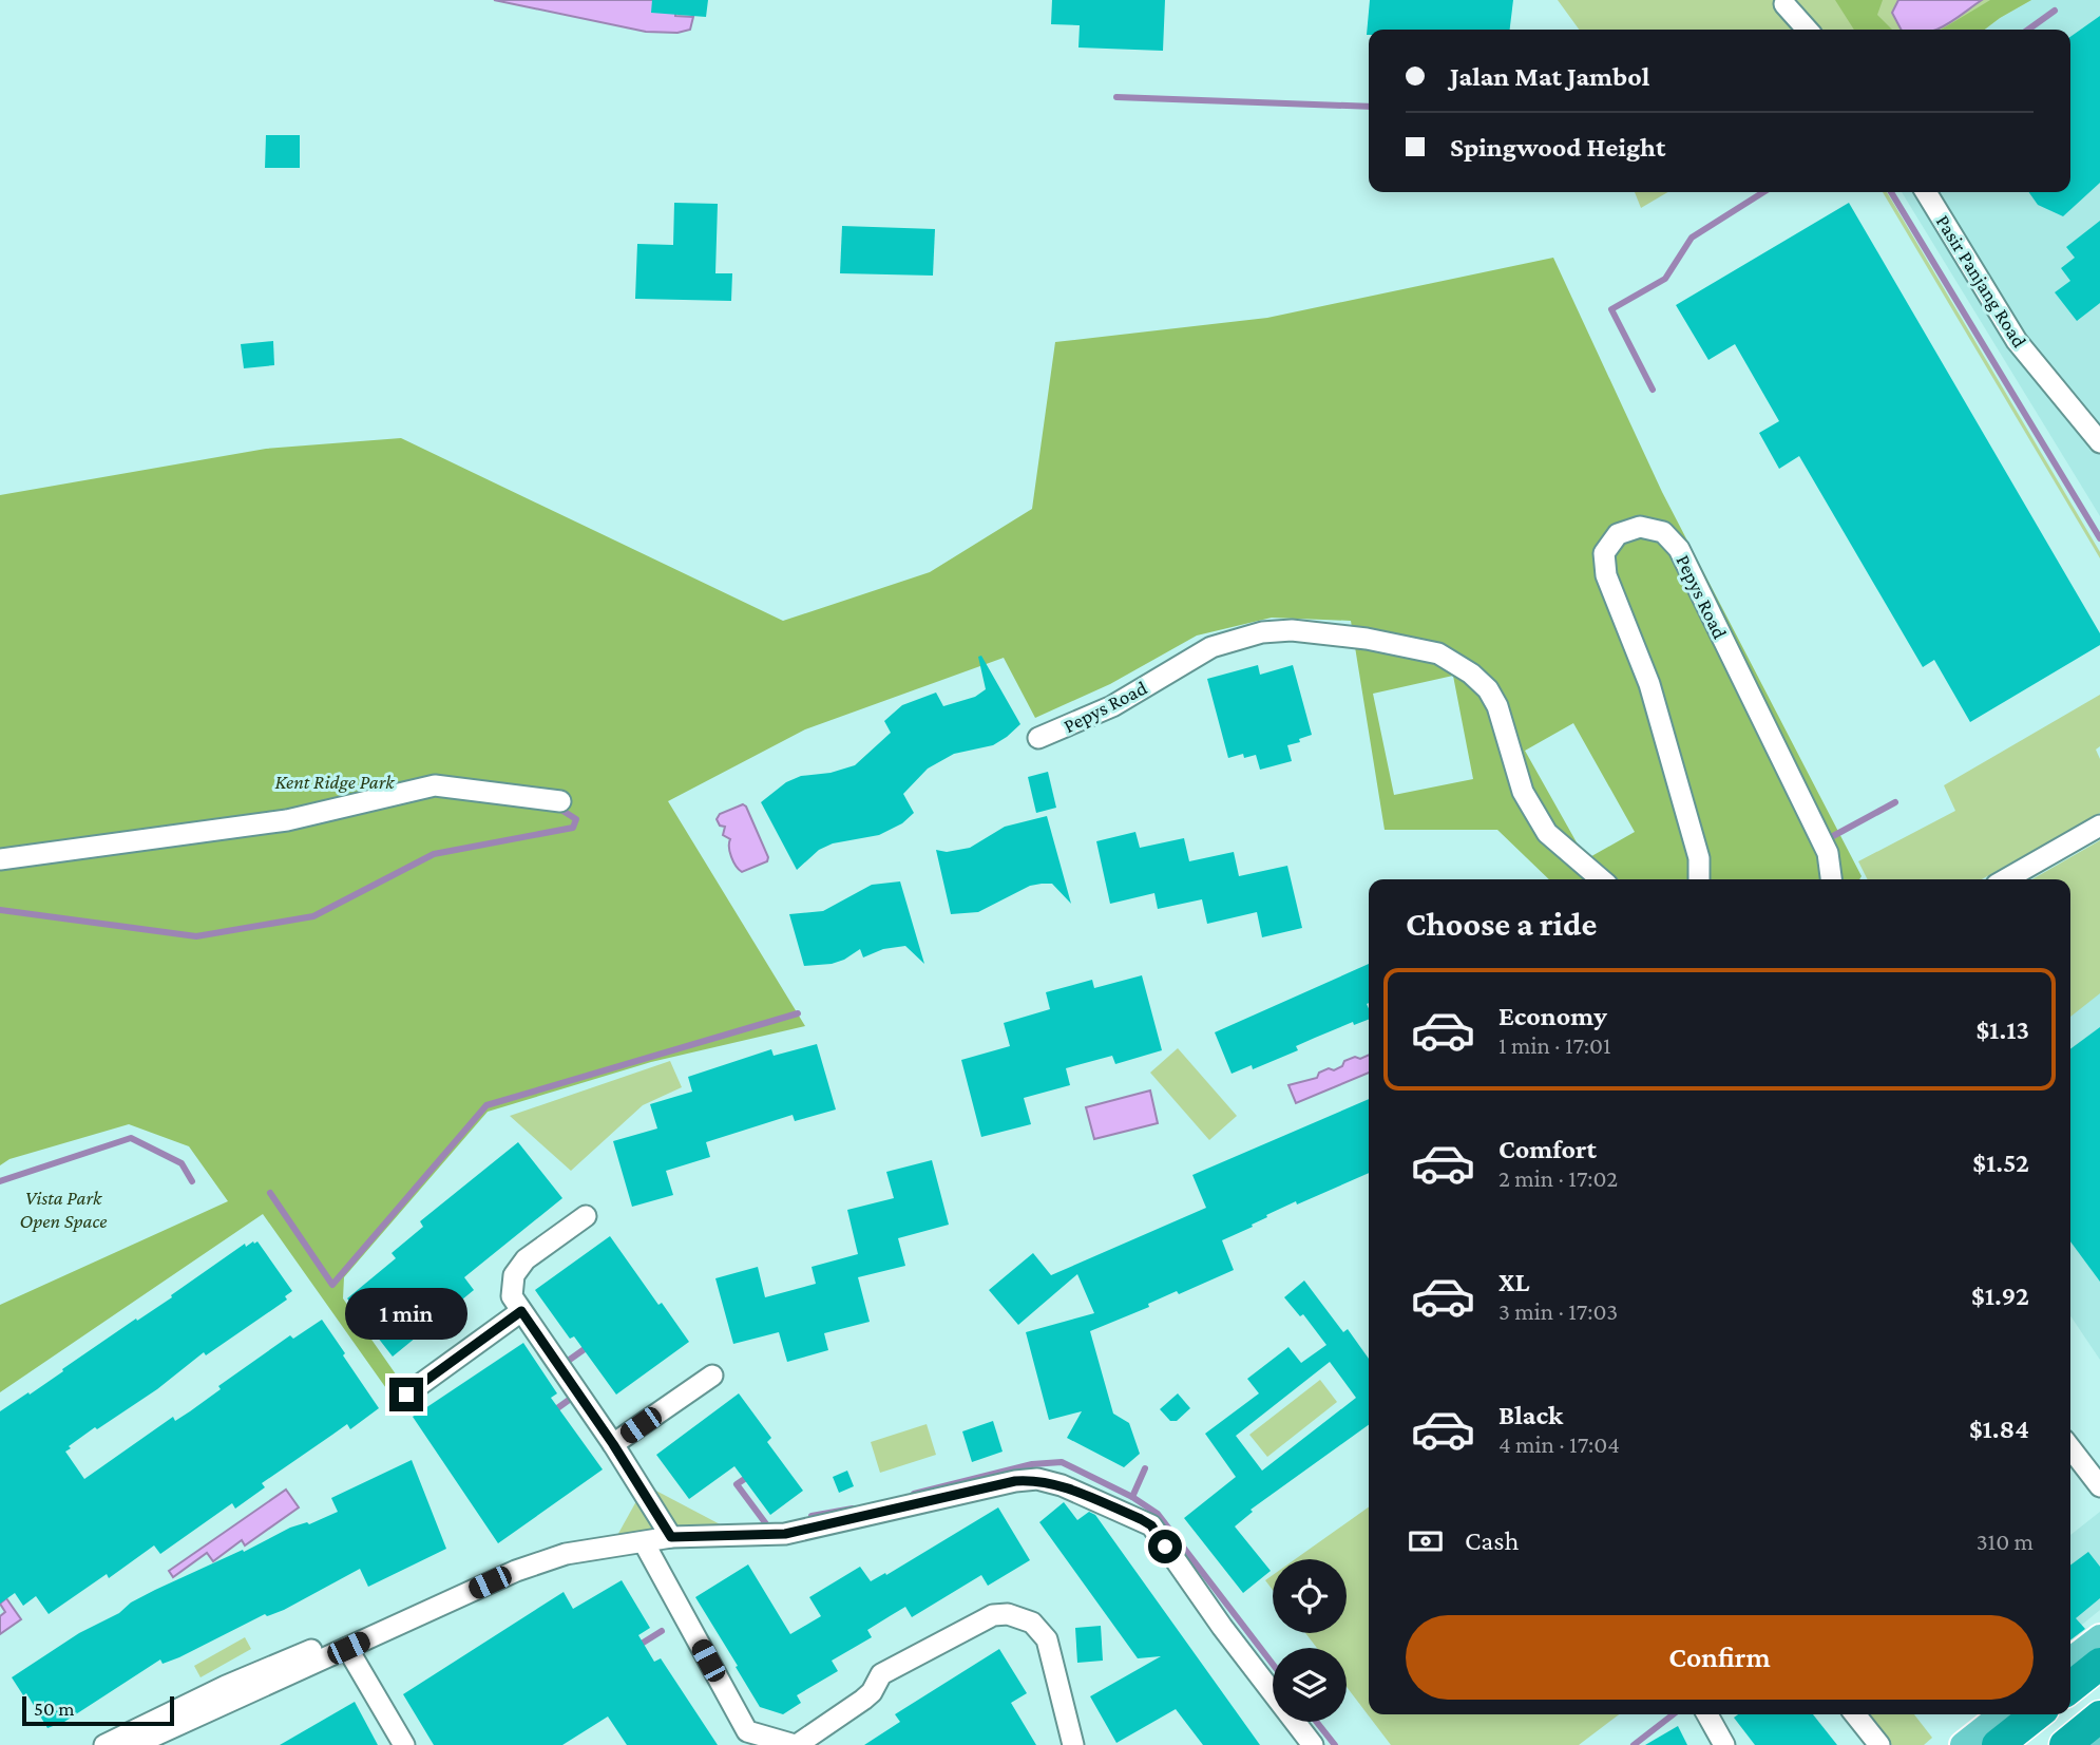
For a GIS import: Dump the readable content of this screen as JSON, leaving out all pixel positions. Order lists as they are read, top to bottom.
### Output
{
  "streets": {
    "street": ["Pasir Panjang Road", "Pepys Road"]
  },
  "parks": ["Kent Ridge Park", "Vista Park Open Space"],
  "scale_bar": "50 m",
  "page": {
    "banner": ["Jalan Mat Jambol", "Spingwood Height"],
    "heading": "Choose a ride",
    "list": [
      {
        "name": "Economy",
        "note": "1 min · 17:01",
        "value": "$1.13"
      },
      {
        "name": "Comfort",
        "note": "2 min · 17:02",
        "value": "$1.52"
      },
      {
        "name": "XL",
        "note": "3 min · 17:03",
        "value": "$1.92"
      },
      {
        "name": "Black",
        "note": "4 min · 17:04",
        "value": "$1.84"
      }
    ],
    "bubble": "1 min",
    "pay": ["Cash", "310 m"],
    "buttons": "Confirm",
    "scale": "50 m"
  }
}
